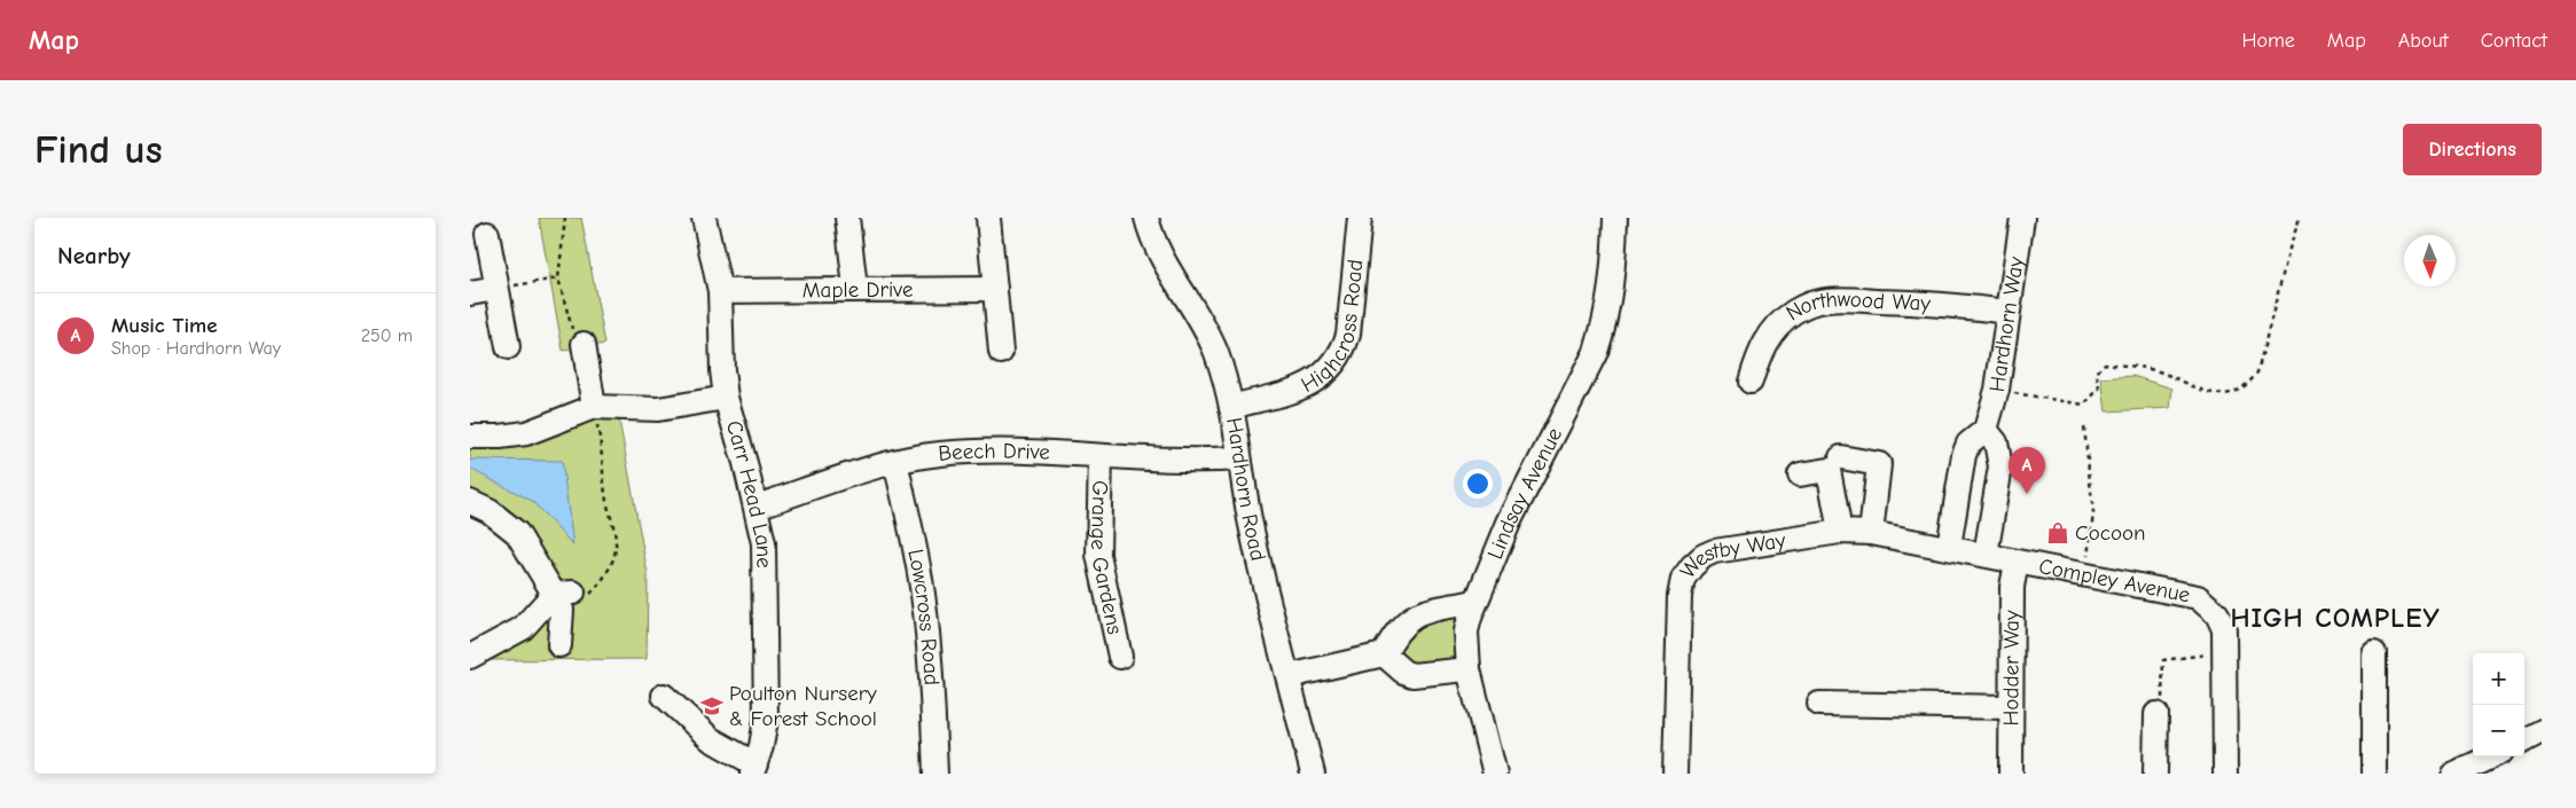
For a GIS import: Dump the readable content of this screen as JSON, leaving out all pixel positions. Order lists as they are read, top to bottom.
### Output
{
  "streets": {
    "street": [
      "Maple Drive",
      "Northwood Way",
      "Highcross Road",
      "Hardhorn Way",
      "Beech Drive",
      "Hardhorn Road",
      "Lindsay Avenue",
      "Carr Head Lane",
      "Grange Gardens",
      "Westby Way",
      "Compley Avenue",
      "Lowcross Road",
      "Hodder Way"
    ]
  },
  "crossings": [
    ["Maple Drive", "Carr Head Lane"],
    ["Northwood Way", "Hardhorn Way"],
    ["Highcross Road", "Hardhorn Road"],
    ["Hardhorn Way", "Westby Way"],
    ["Hardhorn Way", "Compley Avenue"],
    ["Beech Drive", "Hardhorn Road"],
    ["Beech Drive", "Carr Head Lane"],
    ["Beech Drive", "Grange Gardens"],
    ["Beech Drive", "Lowcross Road"],
    ["Westby Way", "Compley Avenue"],
    ["Compley Avenue", "Hodder Way"]
  ],
  "districts": ["HIGH COMPLEY"],
  "places": {
    "shop": ["Cocoon"],
    "school or university": ["Poulton Nursery & Forest School"]
  },
  "north": "bottom",
  "page": {
    "header": "Map",
    "nav": [
      "Home",
      "Map",
      "About",
      "Contact"
    ],
    "buttons": "Directions",
    "title": "Find us",
    "heading": "Nearby",
    "list": [
      {
        "mark": "A",
        "name": "Music Time",
        "note": "Shop · Hardhorn Way",
        "value": "250 m"
      }
    ],
    "pins": "A",
    "map_buttons": ["+", "−"]
  }
}
